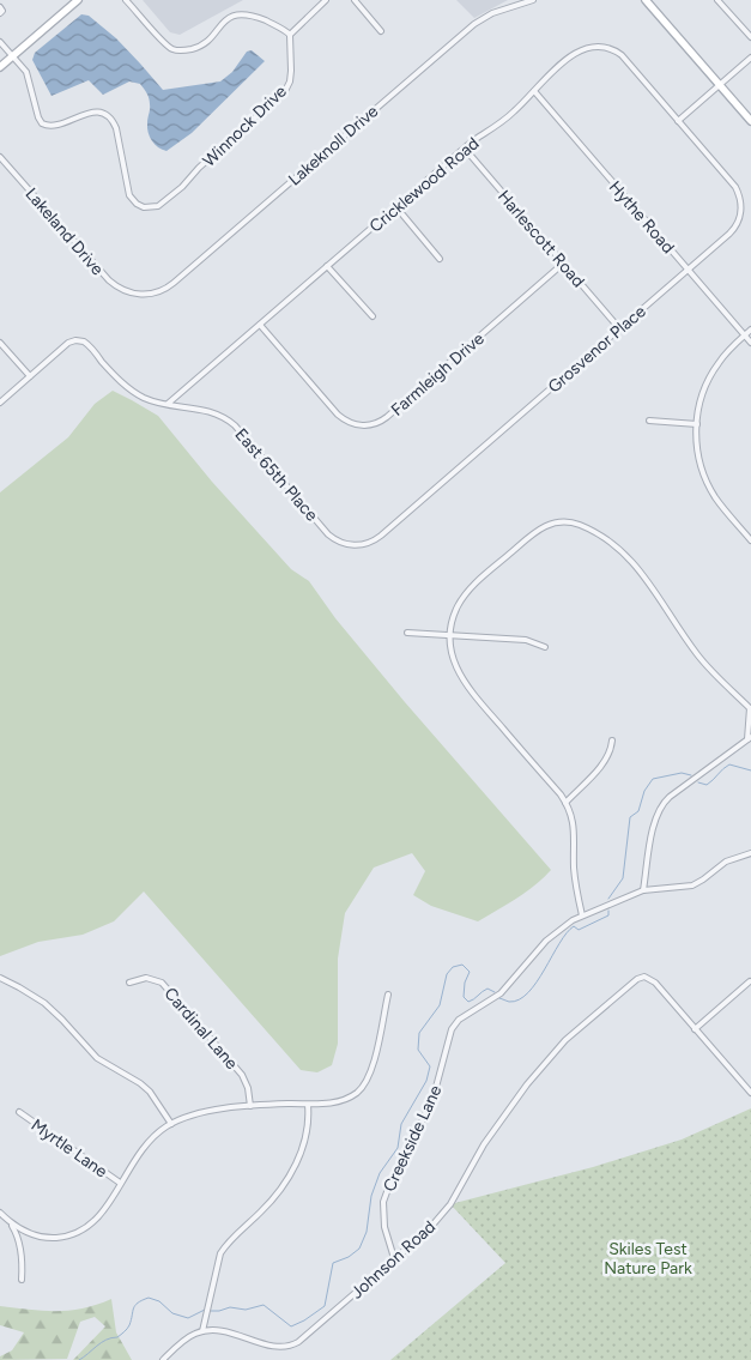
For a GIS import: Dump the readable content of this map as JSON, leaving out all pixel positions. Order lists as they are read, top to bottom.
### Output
{
  "streets": {
    "street": [
      "Winnock Drive",
      "Lakeknoll Drive",
      "Cricklewood Road",
      "Hythe Road",
      "Lakeland Drive",
      "Harlescott Road",
      "Grosvenor Place",
      "Farmleigh Drive",
      "East 65th Place",
      "Cardinal Lane",
      "Creekside Lane",
      "Myrtle Lane",
      "Johnson Road"
    ]
  },
  "crossings": [
    ["Lakeknoll Drive", "Lakeland Drive"],
    ["Cricklewood Road", "Hythe Road"],
    ["Cricklewood Road", "Harlescott Road"],
    ["Cricklewood Road", "Grosvenor Place"],
    ["Cricklewood Road", "Farmleigh Drive"],
    ["Cricklewood Road", "East 65th Place"],
    ["Hythe Road", "Grosvenor Place"],
    ["Harlescott Road", "Grosvenor Place"],
    ["Harlescott Road", "Farmleigh Drive"],
    ["Grosvenor Place", "East 65th Place"],
    ["Creekside Lane", "Johnson Road"]
  ],
  "parks": ["Skiles Test Nature Park"]
}
